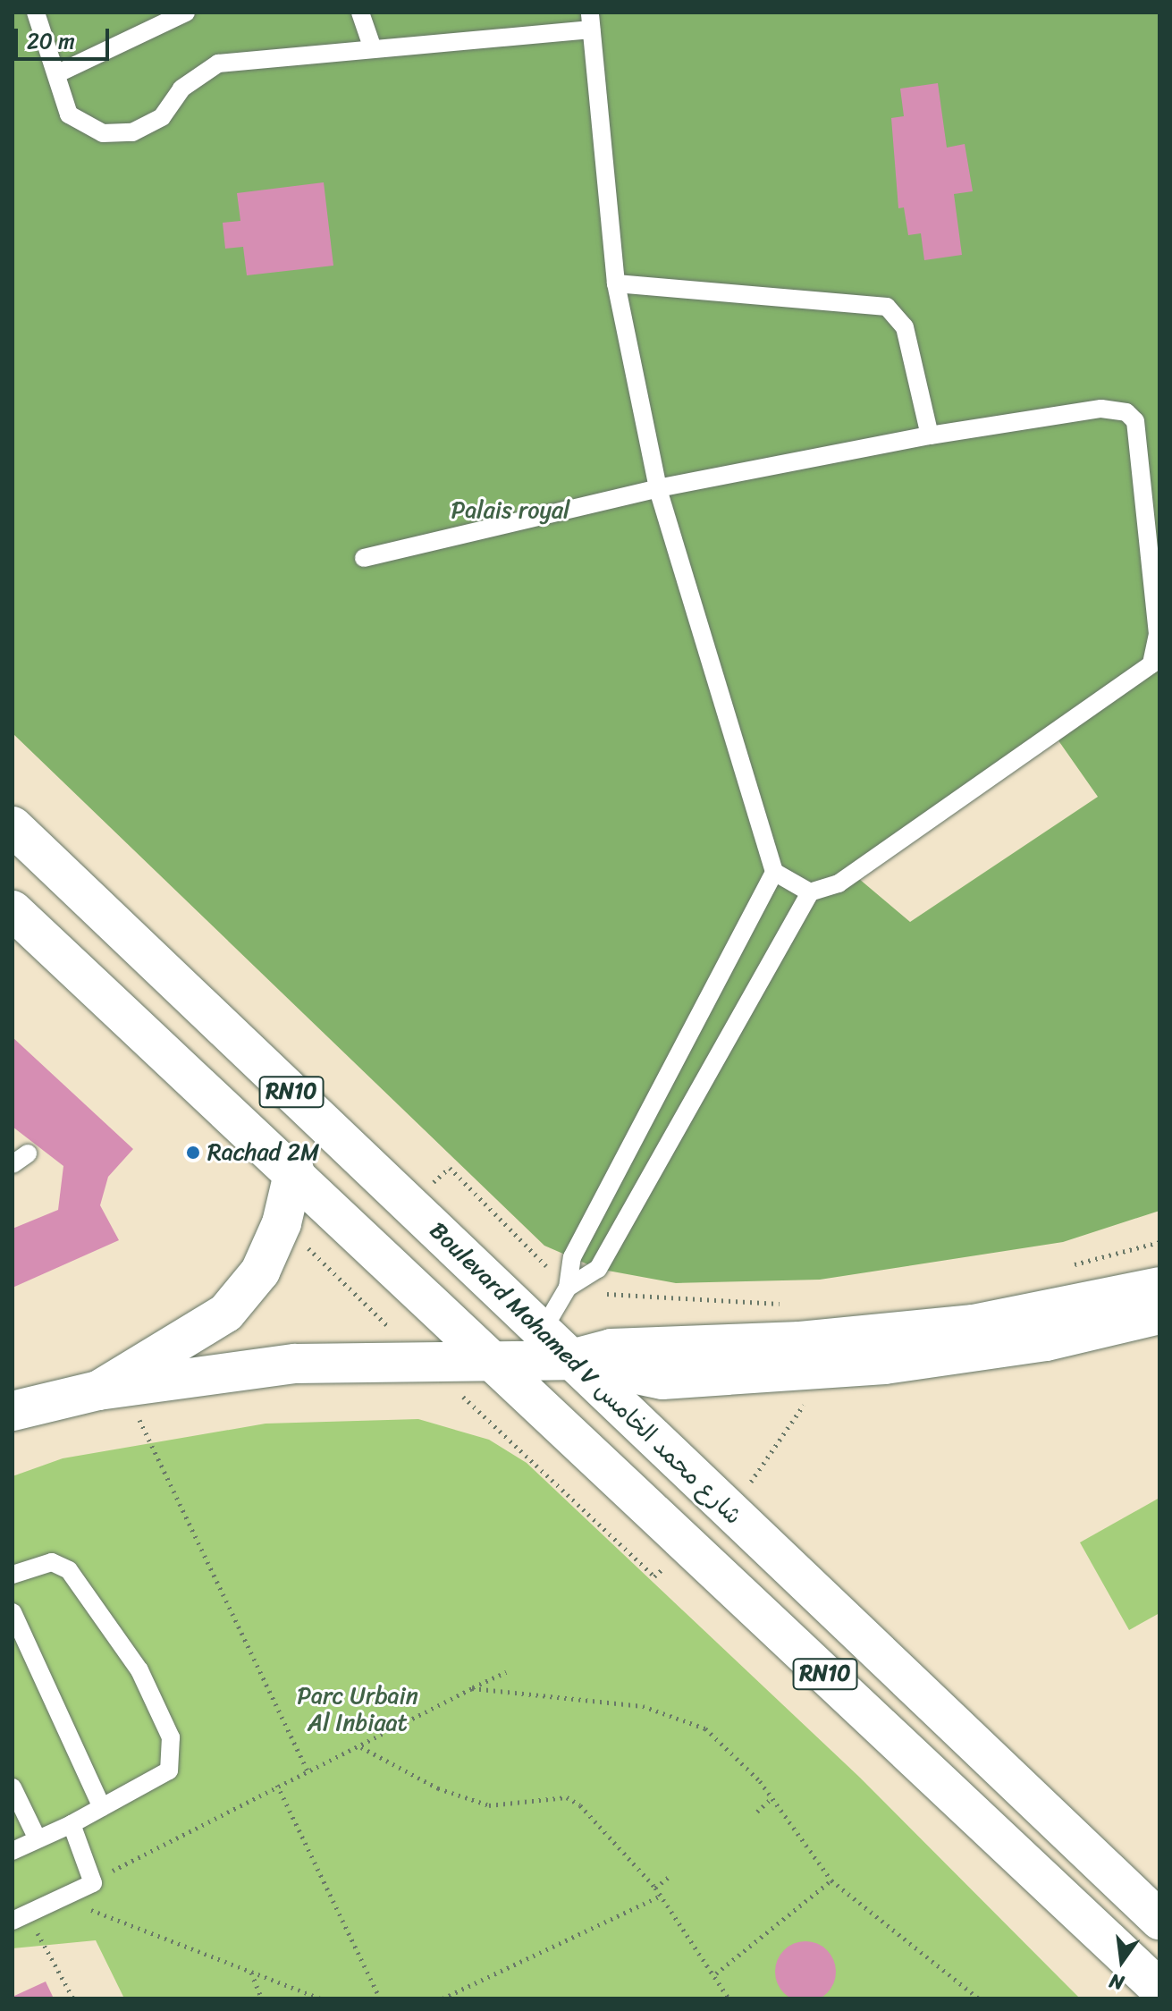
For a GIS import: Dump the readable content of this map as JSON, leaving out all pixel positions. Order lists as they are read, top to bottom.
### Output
{
  "streets": {
    "main road": ["RN10", "Boulevard Mohamed V شارع محمد الخامس"]
  },
  "parks": ["Palais royal", "Parc Urbain Al Inbiaat"],
  "places": ["Rachad 2M"],
  "scale_bar": "20 m",
  "north": "bottom"
}
